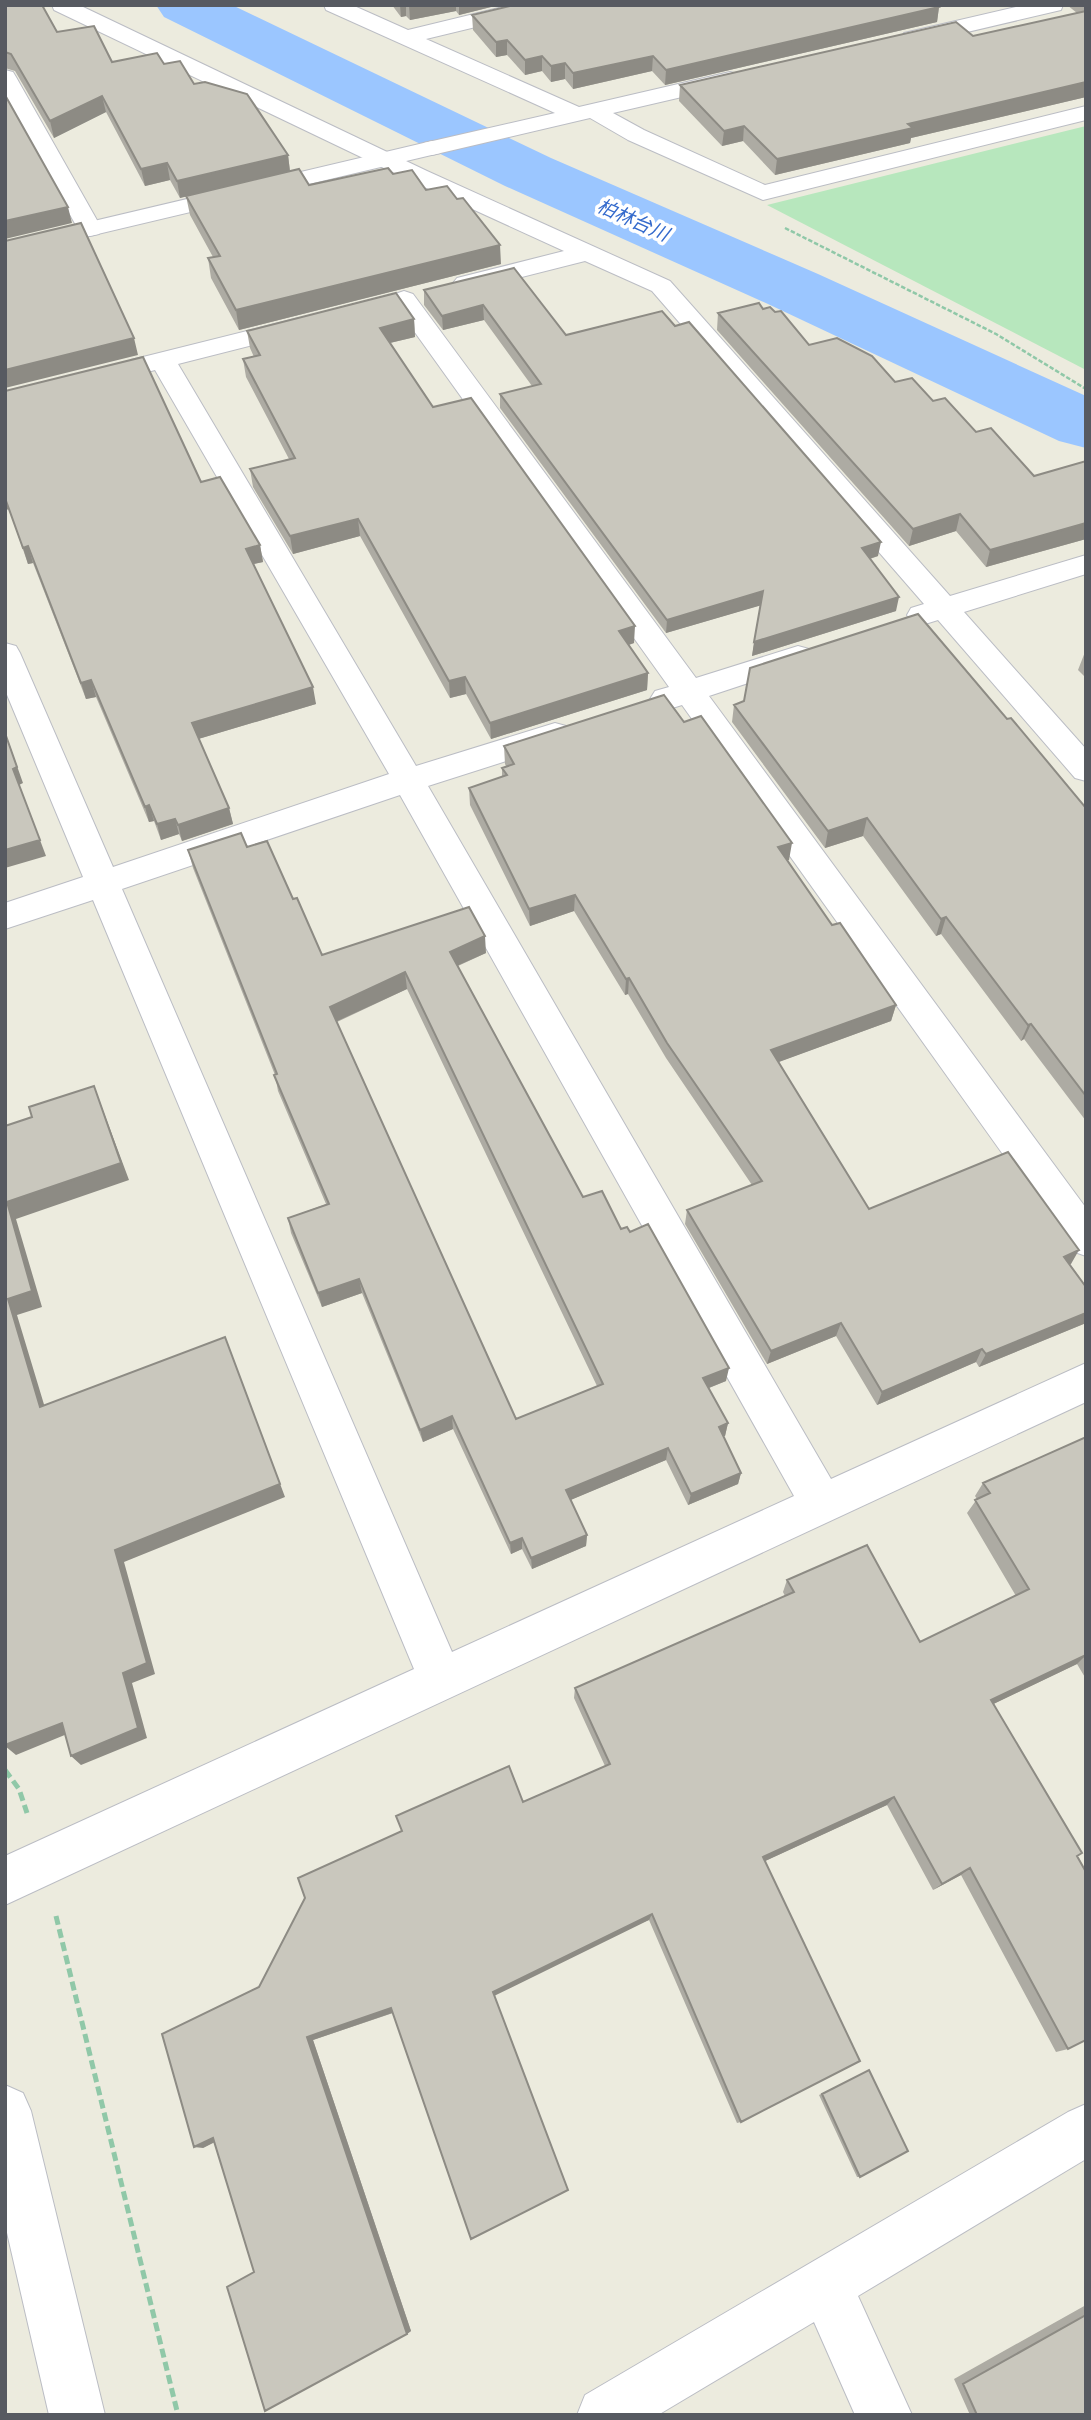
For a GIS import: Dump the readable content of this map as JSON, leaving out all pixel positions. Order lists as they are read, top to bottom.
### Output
{
  "water": ["柏林台川"]
}
